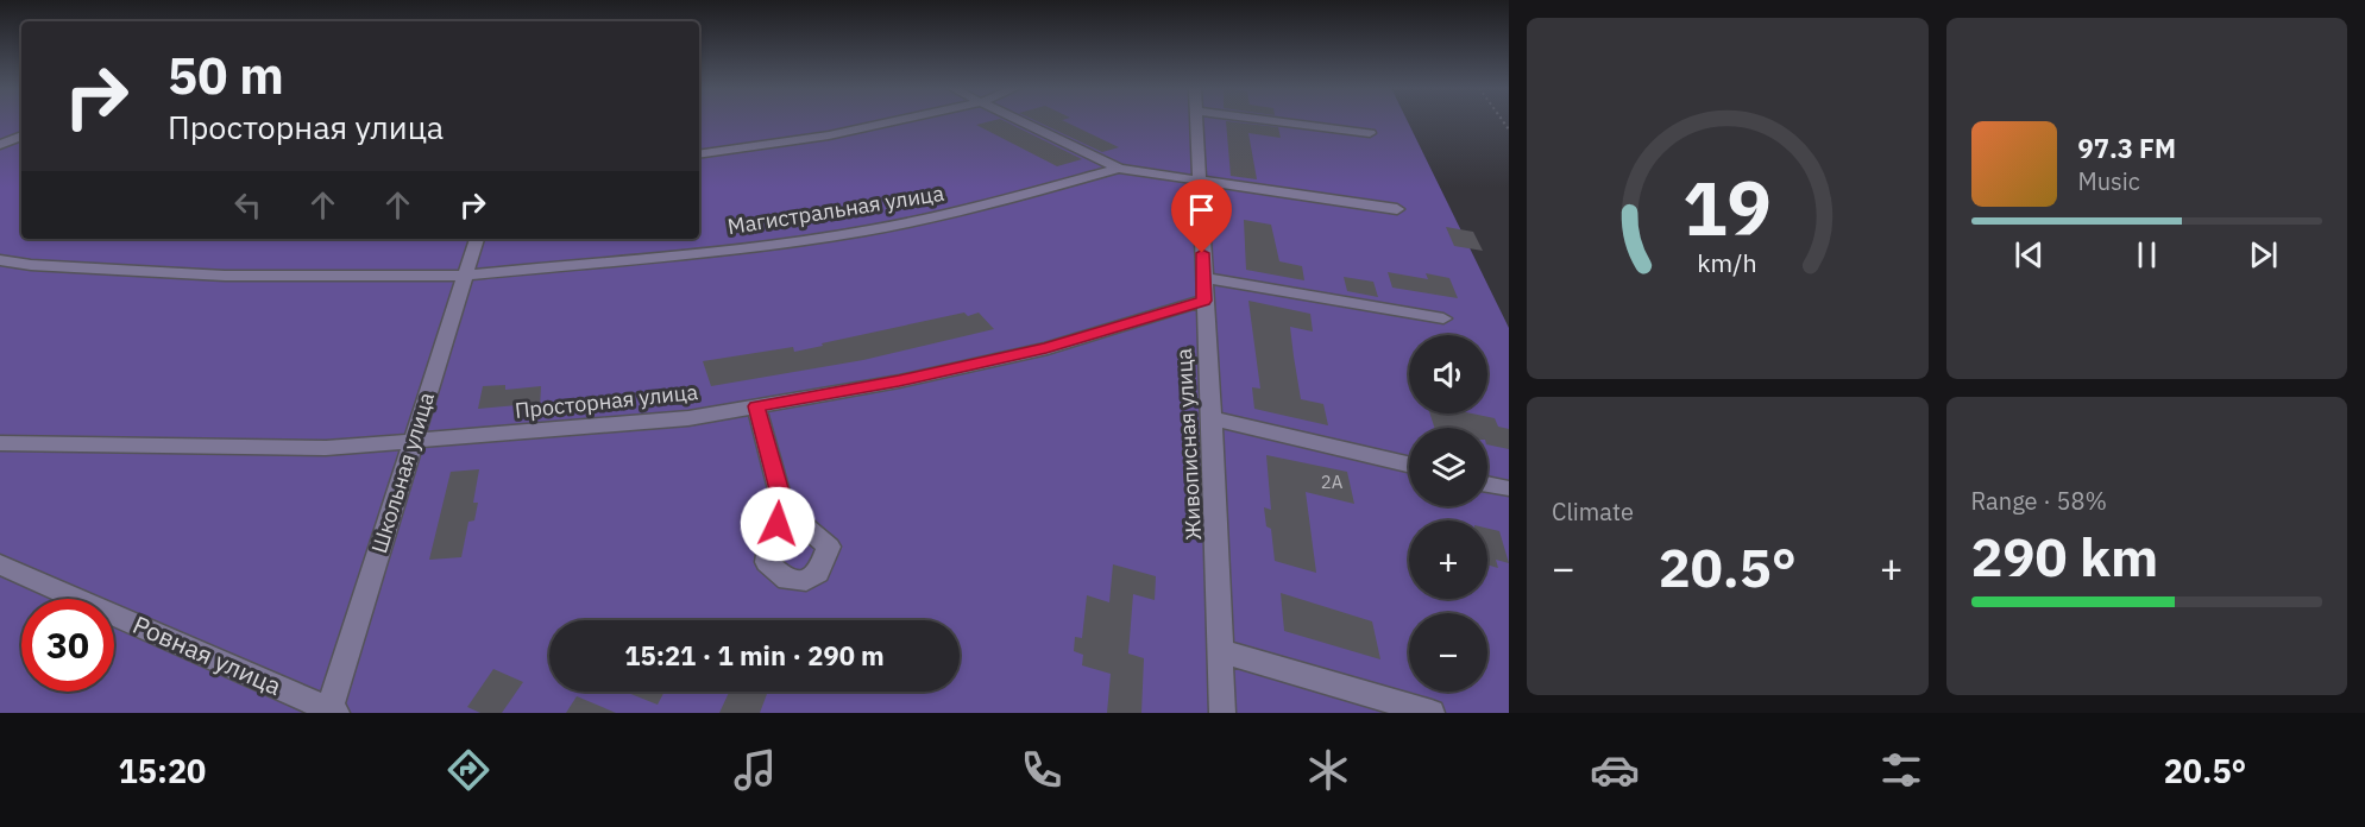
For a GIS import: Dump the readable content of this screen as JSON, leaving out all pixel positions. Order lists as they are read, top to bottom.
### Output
{
  "streets": {
    "street": [
      "Магистральная улица",
      "Просторная улица",
      "Живописная улица",
      "Школьная улица",
      "Ровная улица"
    ]
  },
  "crossings": [
    ["Магистральная улица", "Школьная улица"],
    ["Просторная улица", "Живописная улица"],
    ["Просторная улица", "Школьная улица"],
    ["Школьная улица", "Ровная улица"]
  ],
  "house_numbers": ["2А"],
  "page": {
    "turn": ["50 m", "Просторная улица"],
    "song": ["97.3 FM", "Music"],
    "map_buttons": ["+", "−"],
    "tile": [
      "Climate",
      ["Range · 58%", "290 km"]
    ],
    "heat": ["−", "20.5°", "+"],
    "limit": "30",
    "trip": "15:21 · 1 min · 290 m",
    "tabs": ["15:20", "20.5°"],
    "gauge": ["19", "km/h"]
  }
}
